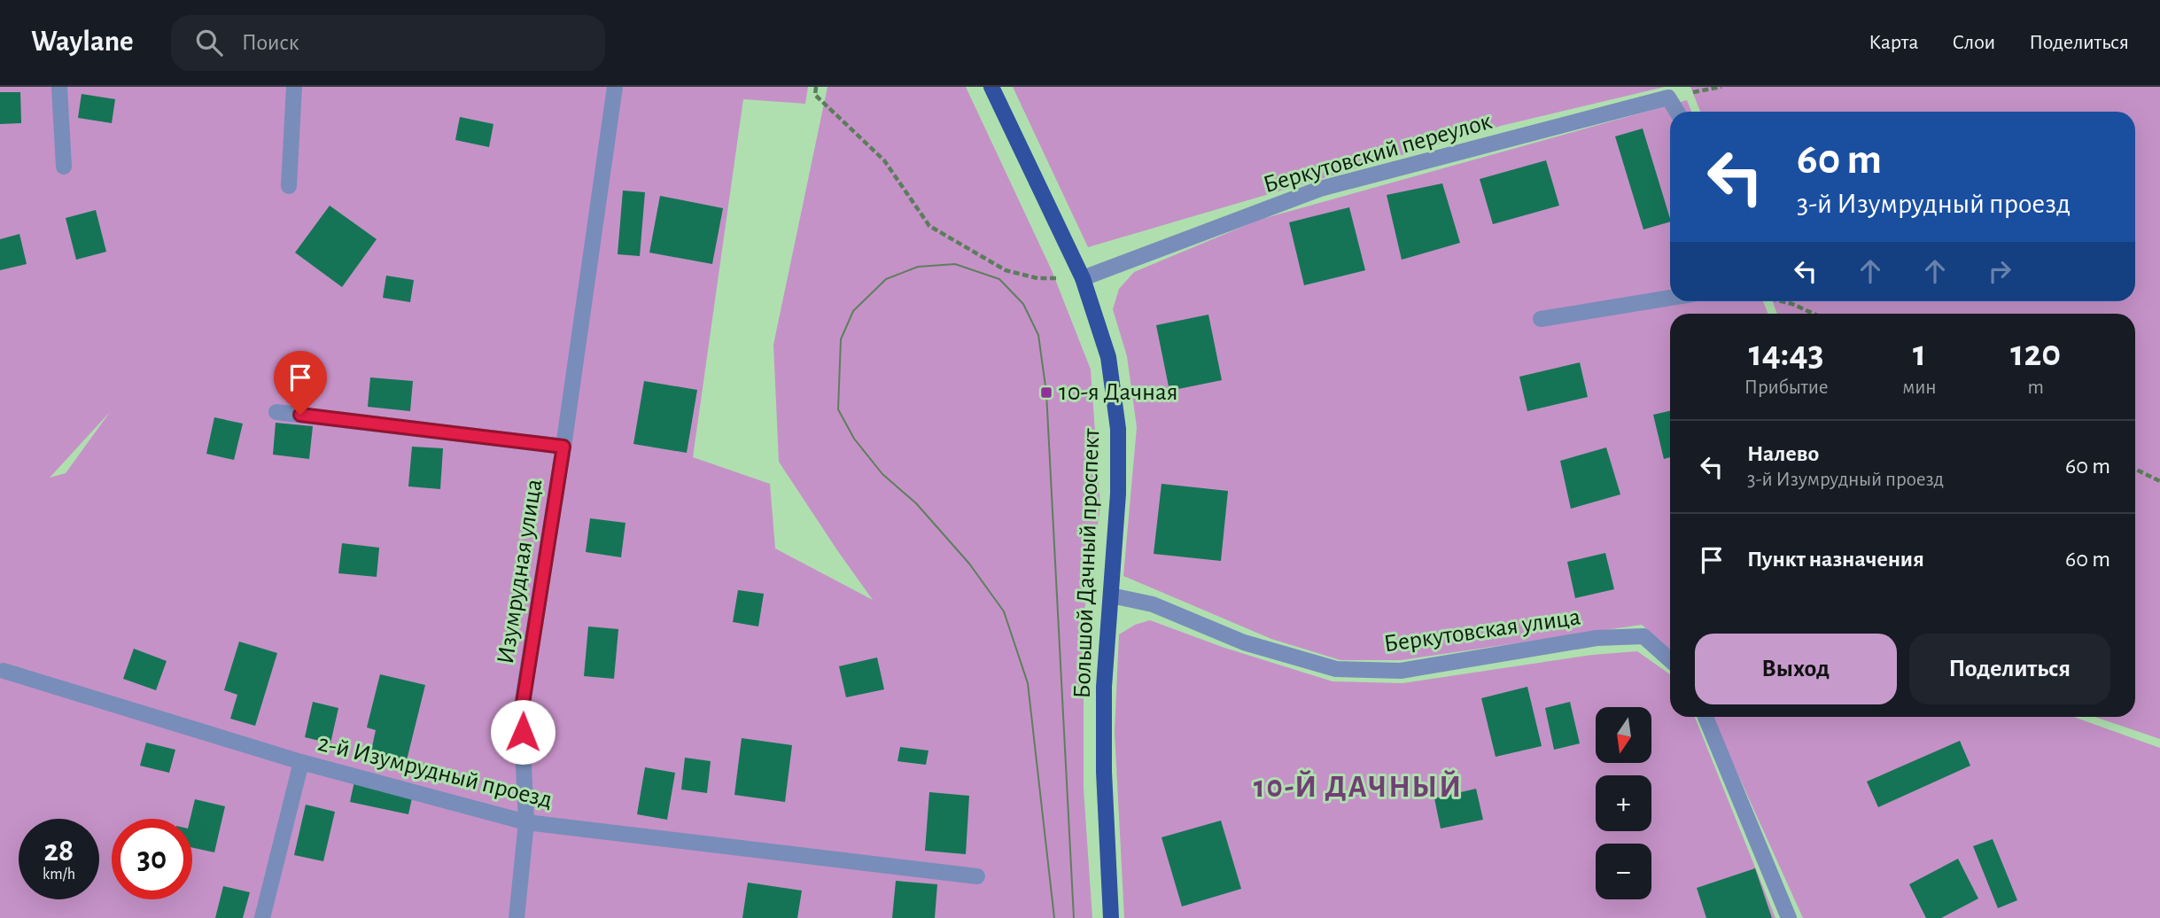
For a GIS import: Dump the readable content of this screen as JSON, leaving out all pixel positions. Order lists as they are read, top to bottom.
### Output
{
  "streets": {
    "main road": ["Большой Дачный проспект"],
    "street": [
      "Беркутовский переулок",
      "Изумрудная улица",
      "Беркутовская улица",
      "2-й Изумрудный проезд"
    ]
  },
  "crossings": [
    ["Беркутовский переулок", "Большой Дачный проспект"],
    ["Большой Дачный проспект", "Беркутовская улица"],
    ["Изумрудная улица", "2-й Изумрудный проезд"]
  ],
  "districts": ["10-Й ДАЧНЫЙ"],
  "places": {
    "transit": ["10-я Дачная"]
  },
  "north": "bottom",
  "page": {
    "header": "Waylane",
    "search": "Поиск",
    "nav": ["Карта", "Слои", "Поделиться"],
    "turn": ["60 m", "3-й Изумрудный проезд"],
    "eta": [
      "14:43",
      "Прибытие",
      "1",
      "мин",
      "120",
      "m"
    ],
    "list": [
      {
        "name": "Налево",
        "note": "3-й Изумрудный проезд",
        "value": "60 m"
      },
      {
        "name": "Пункт назначения",
        "value": "60 m"
      }
    ],
    "buttons": ["Выход", "Поделиться"],
    "map_buttons": ["+", "−"],
    "speed": "28 km/h",
    "limit": "30"
  }
}
